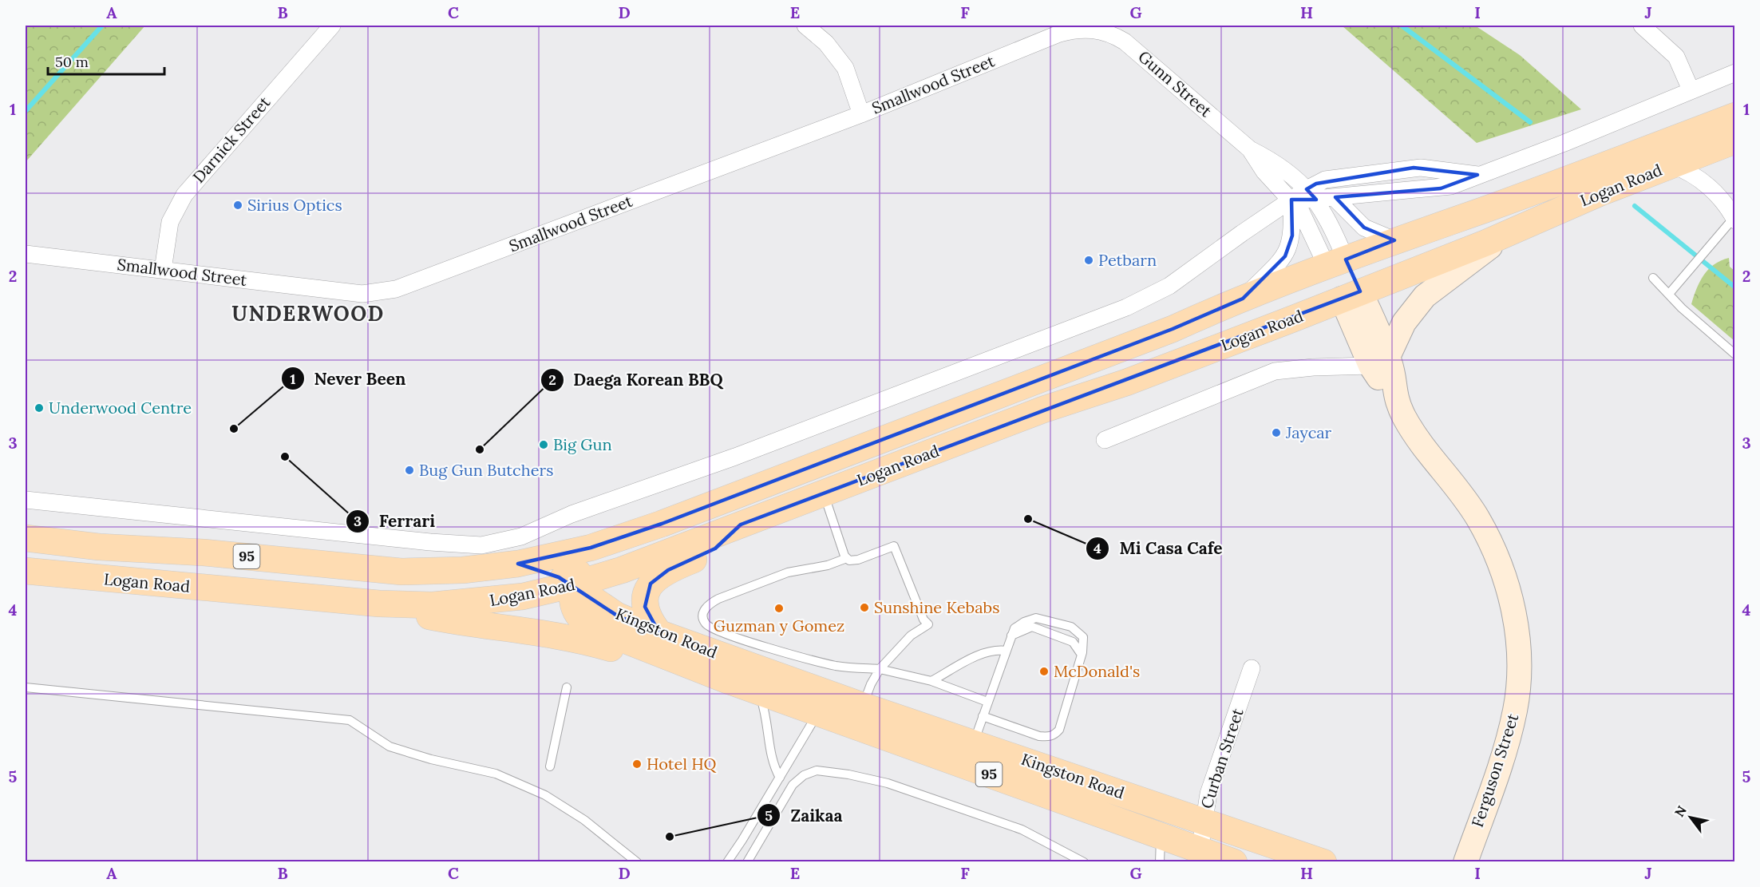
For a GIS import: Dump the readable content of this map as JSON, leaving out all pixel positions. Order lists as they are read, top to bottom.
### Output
{
  "streets": {
    "main road": ["Logan Road", "95", "Kingston Road"],
    "street": [
      "Gunn Street",
      "Smallwood Street",
      "Darnick Street",
      "Curban Street",
      "Ferguson Street"
    ]
  },
  "crossings": [
    ["Gunn Street", "Smallwood Street"],
    ["Gunn Street", "Logan Road"],
    ["Smallwood Street", "Darnick Street"],
    ["Logan Road", "95"],
    ["Logan Road", "Kingston Road"],
    ["Logan Road", "Ferguson Street"],
    ["95", "Kingston Road"],
    ["Kingston Road", "Curban Street"]
  ],
  "districts": ["UNDERWOOD"],
  "places": [
    "Sirius Optics",
    "Petbarn",
    "Underwood Centre",
    "Never Been",
    "Jaycar",
    "Big Gun",
    "Daega Korean BBQ",
    "Ferrari",
    "Bug Gun Butchers",
    "Mi Casa Cafe",
    "Sunshine Kebabs",
    "Guzman y Gomez",
    "McDonald's",
    "Hotel HQ",
    "Zaikaa"
  ],
  "scale_bar": "50 m",
  "north": "top left",
  "grid": {
    "columns": [
      "A",
      "B",
      "C",
      "D",
      "E",
      "F",
      "G",
      "H",
      "I",
      "J"
    ],
    "rows": [
      "1",
      "2",
      "3",
      "4",
      "5"
    ]
  }
}
